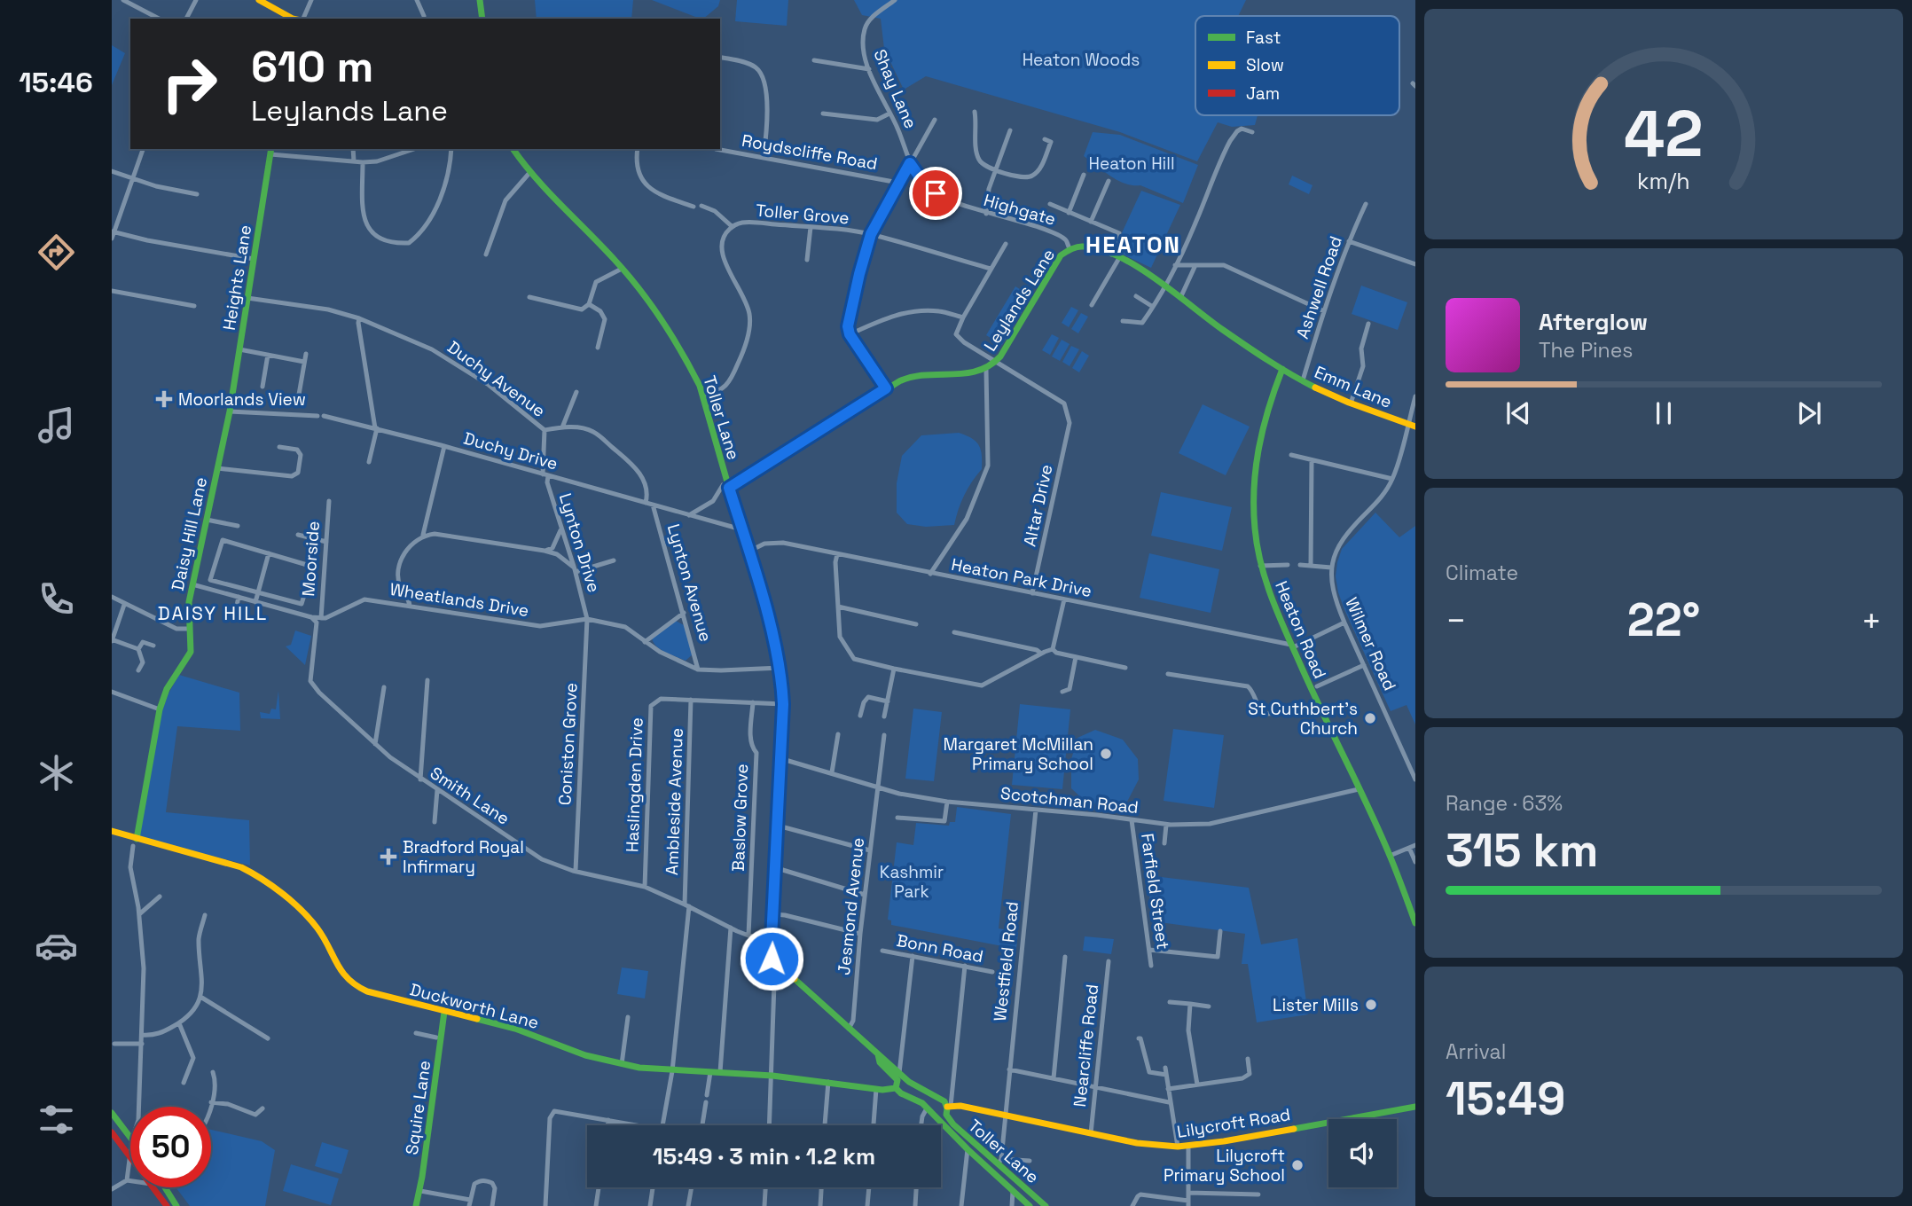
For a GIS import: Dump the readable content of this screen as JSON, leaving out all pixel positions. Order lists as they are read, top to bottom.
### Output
{
  "streets": {
    "street": [
      "Shay Lane",
      "Roydscliffe Road",
      "Highgate",
      "Toller Grove",
      "Heights Lane",
      "Ashwell Road",
      "Leylands Lane",
      "Duchy Avenue",
      "Emm Lane",
      "Toller Lane",
      "Duchy Drive",
      "Altar Drive",
      "Daisy Hill Lane",
      "Lynton Drive",
      "Moorside",
      "Heaton Park Drive",
      "Lynton Avenue",
      "Wheatlands Drive",
      "Heaton Road",
      "Wilmer Road",
      "Coniston Grove",
      "Haslingden Drive",
      "Smith Lane",
      "Scotchman Road",
      "Ambleside Avenue",
      "Baslow Grove",
      "Farfield Street",
      "Jesmond Avenue",
      "Bonn Road",
      "Westfield Road",
      "Duckworth Lane",
      "Nearcliffe Road",
      "Squire Lane",
      "Lilycroft Road"
    ]
  },
  "crossings": [
    ["Shay Lane", "Highgate"],
    ["Highgate", "Leylands Lane"],
    ["Toller Grove", "Toller Lane"],
    ["Heights Lane", "Duchy Avenue"],
    ["Heights Lane", "Duchy Drive"],
    ["Heights Lane", "Daisy Hill Lane"],
    ["Ashwell Road", "Emm Lane"],
    ["Leylands Lane", "Toller Lane"],
    ["Leylands Lane", "Altar Drive"],
    ["Duchy Avenue", "Duchy Drive"],
    ["Duchy Avenue", "Lynton Drive"],
    ["Emm Lane", "Heaton Road"],
    ["Toller Lane", "Duchy Drive"],
    ["Toller Lane", "Heaton Park Drive"],
    ["Toller Lane", "Wheatlands Drive"],
    ["Toller Lane", "Haslingden Drive"],
    ["Toller Lane", "Smith Lane"],
    ["Toller Lane", "Scotchman Road"],
    ["Toller Lane", "Jesmond Avenue"],
    ["Toller Lane", "Westfield Road"],
    ["Toller Lane", "Duckworth Lane"],
    ["Toller Lane", "Lilycroft Road"],
    ["Duchy Drive", "Daisy Hill Lane"],
    ["Duchy Drive", "Lynton Drive"],
    ["Duchy Drive", "Lynton Avenue"],
    ["Altar Drive", "Heaton Park Drive"],
    ["Daisy Hill Lane", "Wheatlands Drive"],
    ["Daisy Hill Lane", "Duckworth Lane"],
    ["Lynton Drive", "Wheatlands Drive"],
    ["Lynton Drive", "Coniston Grove"],
    ["Moorside", "Wheatlands Drive"],
    ["Heaton Park Drive", "Heaton Road"],
    ["Lynton Avenue", "Wheatlands Drive"],
    ["Wheatlands Drive", "Coniston Grove"],
    ["Wheatlands Drive", "Smith Lane"],
    ["Heaton Road", "Scotchman Road"],
    ["Coniston Grove", "Smith Lane"],
    ["Haslingden Drive", "Smith Lane"],
    ["Haslingden Drive", "Ambleside Avenue"],
    ["Haslingden Drive", "Baslow Grove"],
    ["Smith Lane", "Ambleside Avenue"],
    ["Smith Lane", "Baslow Grove"],
    ["Scotchman Road", "Farfield Street"],
    ["Scotchman Road", "Jesmond Avenue"],
    ["Scotchman Road", "Westfield Road"],
    ["Ambleside Avenue", "Duckworth Lane"],
    ["Westfield Road", "Lilycroft Road"],
    ["Duckworth Lane", "Squire Lane"],
    ["Nearcliffe Road", "Lilycroft Road"]
  ],
  "districts": ["HEATON", "DAISY HILL"],
  "parks": ["Heaton Woods", "Heaton Hill", "Kashmir Park"],
  "places": {
    "health": ["Moorlands View", "Bradford Royal Infirmary"],
    "other": [
      "St Cuthbert's Church",
      "Margaret McMillan Primary School",
      "Lister Mills",
      "Lilycroft Primary School"
    ]
  },
  "legend": ["Fast", "Slow", "Jam"],
  "page": {
    "tabs": "15:46",
    "turn": ["610 m", "Leylands Lane"],
    "song": ["Afterglow", "The Pines"],
    "tile": [
      "Climate",
      ["Range · 63%", "315 km"],
      ["Arrival", "15:49"]
    ],
    "heat": ["−", "22°", "+"],
    "limit": "50",
    "trip": "15:49 · 3 min · 1.2 km",
    "gauge": ["42", "km/h"]
  }
}
